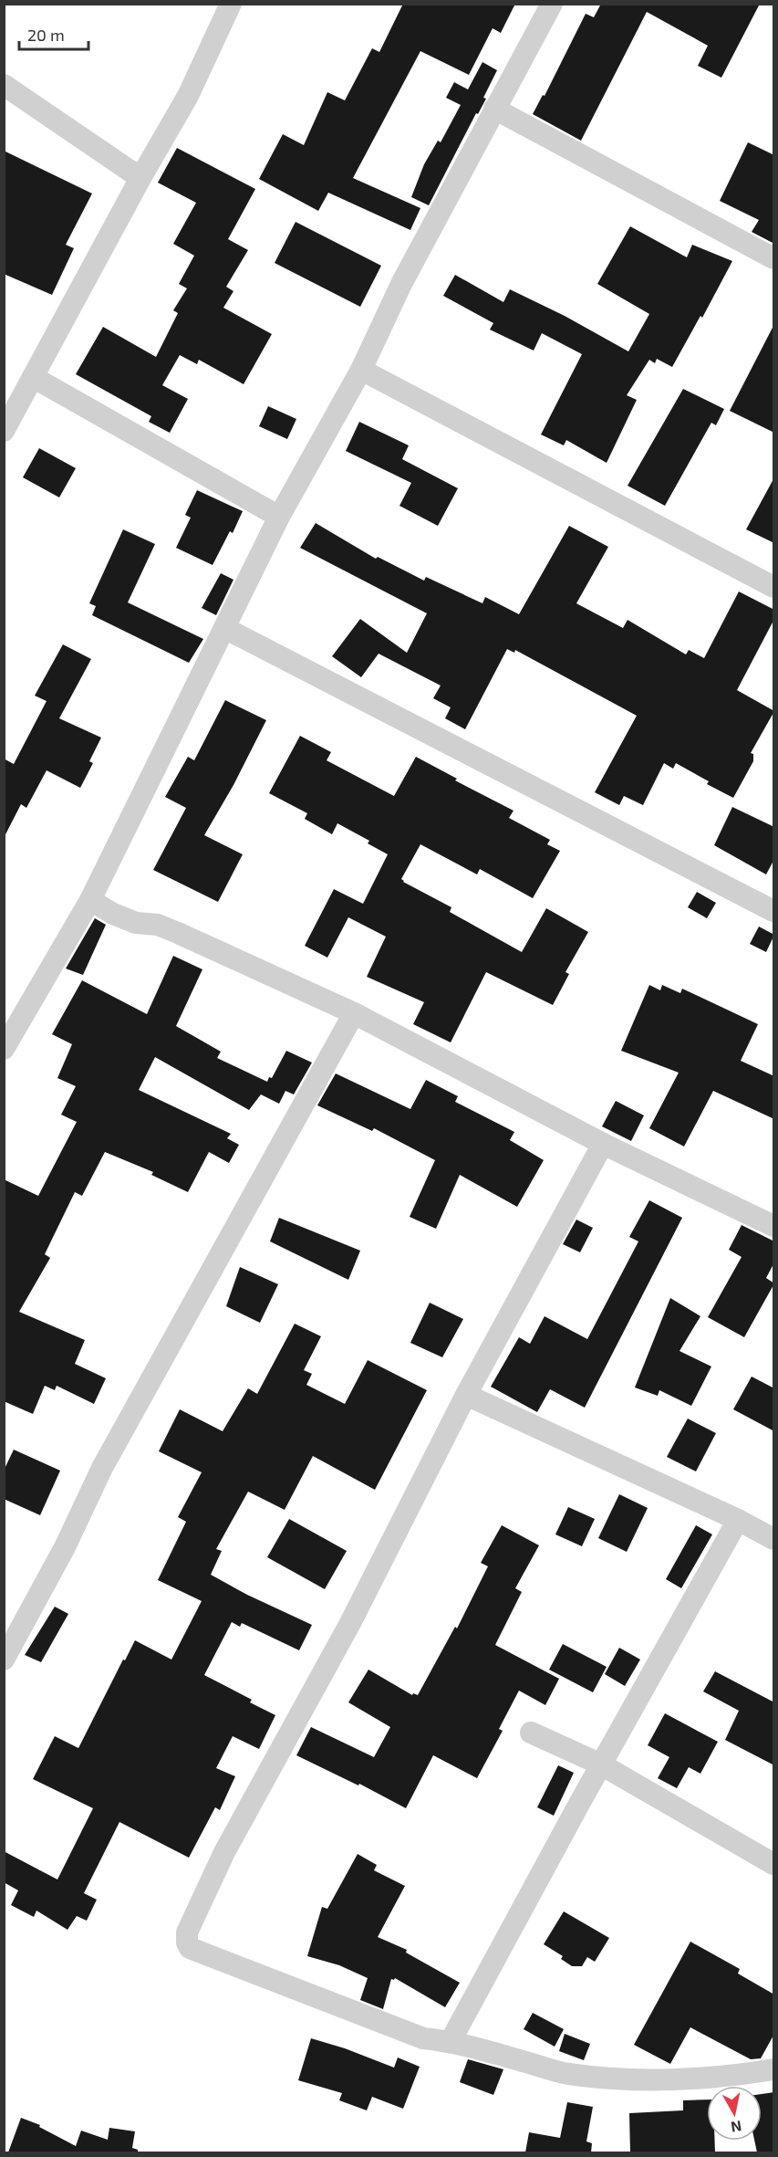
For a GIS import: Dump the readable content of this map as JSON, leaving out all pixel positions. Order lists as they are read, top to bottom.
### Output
{
  "scale_bar": "20 m",
  "north": "bottom"
}
